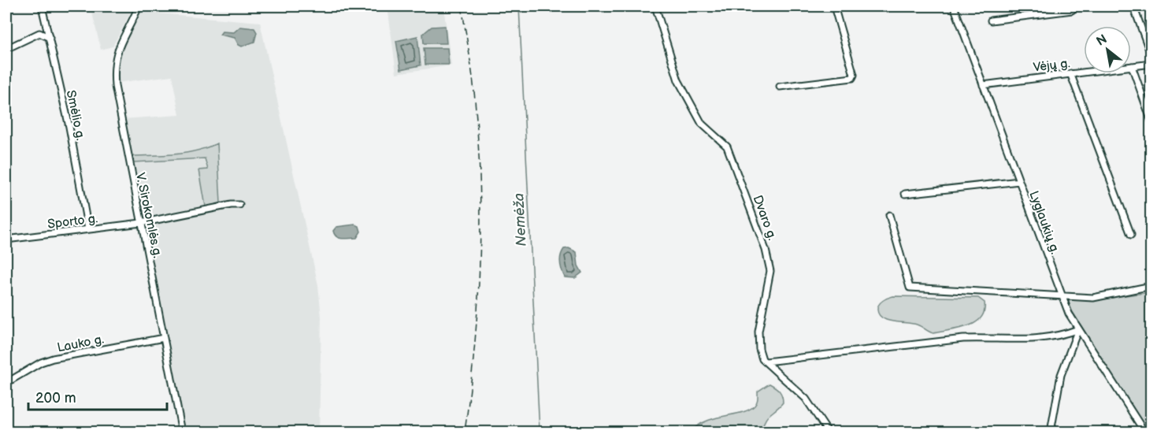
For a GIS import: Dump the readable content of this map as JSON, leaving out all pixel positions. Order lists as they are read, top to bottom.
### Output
{
  "streets": {
    "street": [
      "Vėjų g.",
      "Smėlio g.",
      "V. Sirokomlės g.",
      "Dvaro g.",
      "Sporto g.",
      "Lyglaukių g.",
      "Lauko g."
    ]
  },
  "crossings": [
    ["Vėjų g.", "Lyglaukių g."],
    ["Smėlio g.", "Sporto g."],
    ["V. Sirokomlės g.", "Sporto g."],
    ["V. Sirokomlės g.", "Lauko g."]
  ],
  "water": ["Nemėža"],
  "scale_bar": "200 m",
  "north": "top left"
}
